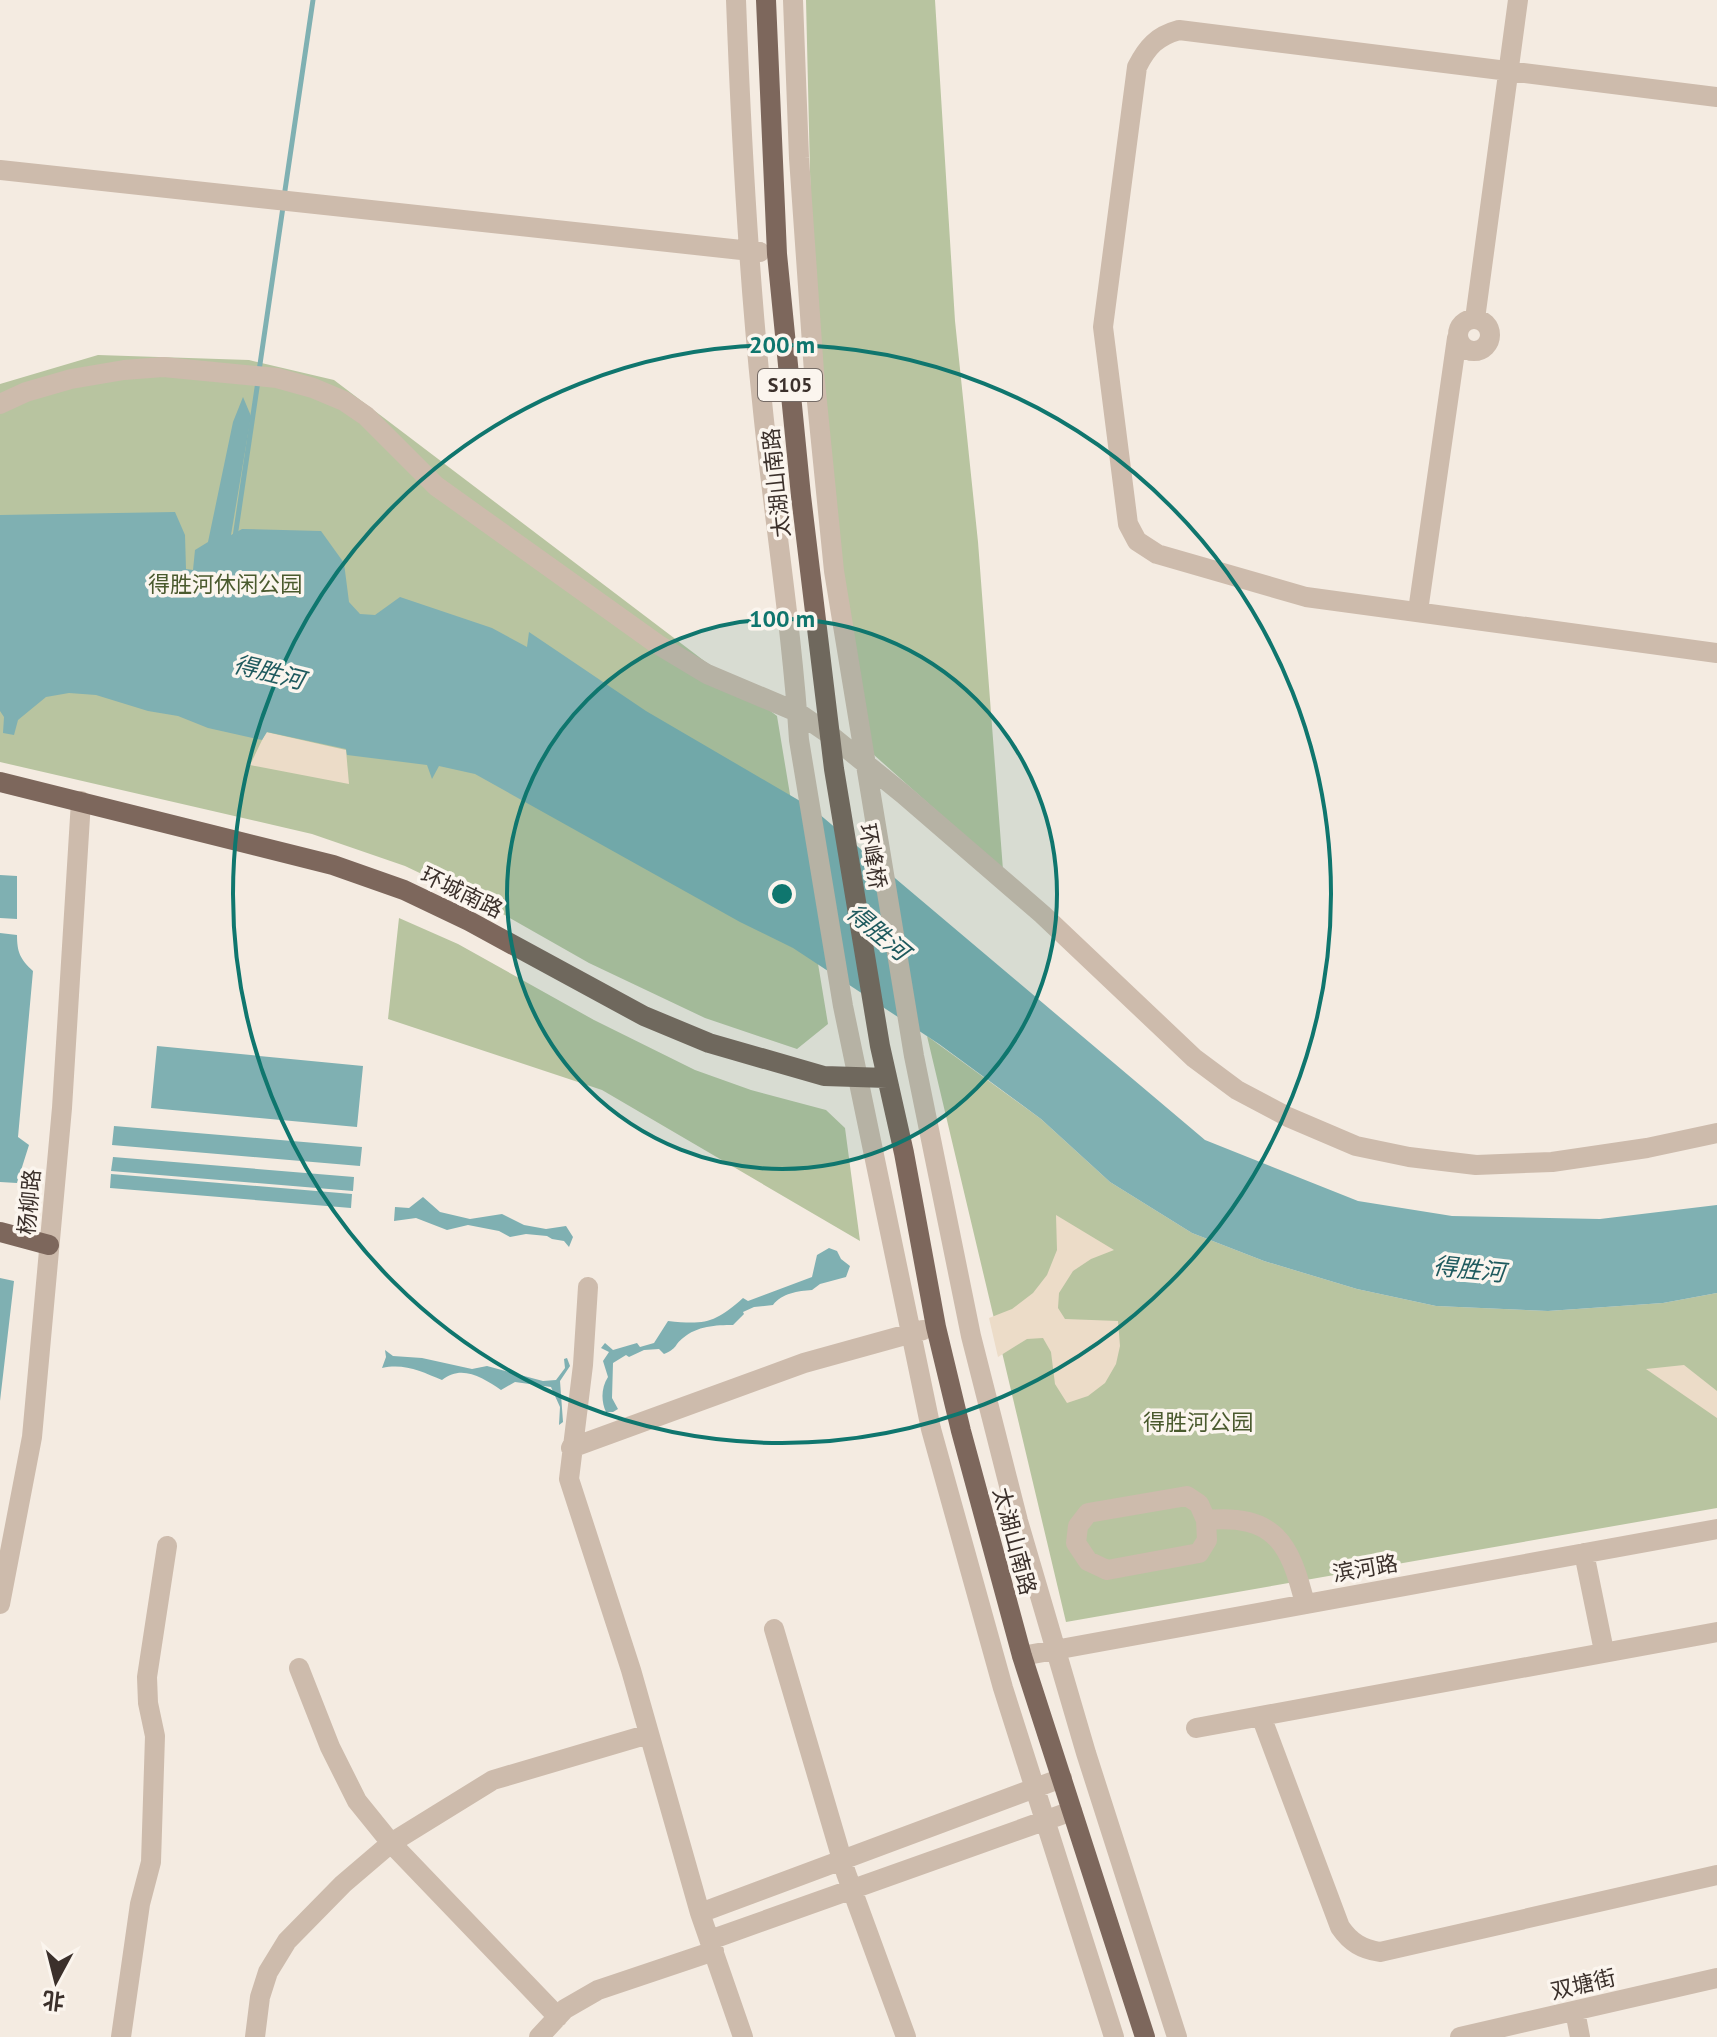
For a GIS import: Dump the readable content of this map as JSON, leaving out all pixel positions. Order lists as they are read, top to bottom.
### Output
{
  "streets": {
    "main road": [
      "S105",
      "太湖山南路",
      "环峰桥",
      "环城南路"
    ],
    "street": ["杨柳路", "滨河路", "双塘街"]
  },
  "crossings": [
    ["太湖山南路", "环峰桥"],
    ["太湖山南路", "环城南路"],
    ["太湖山南路", "滨河路"],
    ["环城南路", "杨柳路"]
  ],
  "water": ["得胜河"],
  "parks": ["得胜河休闲公园", "得胜河公园"],
  "north": "bottom",
  "rings": ["200 m", "100 m"]
}
